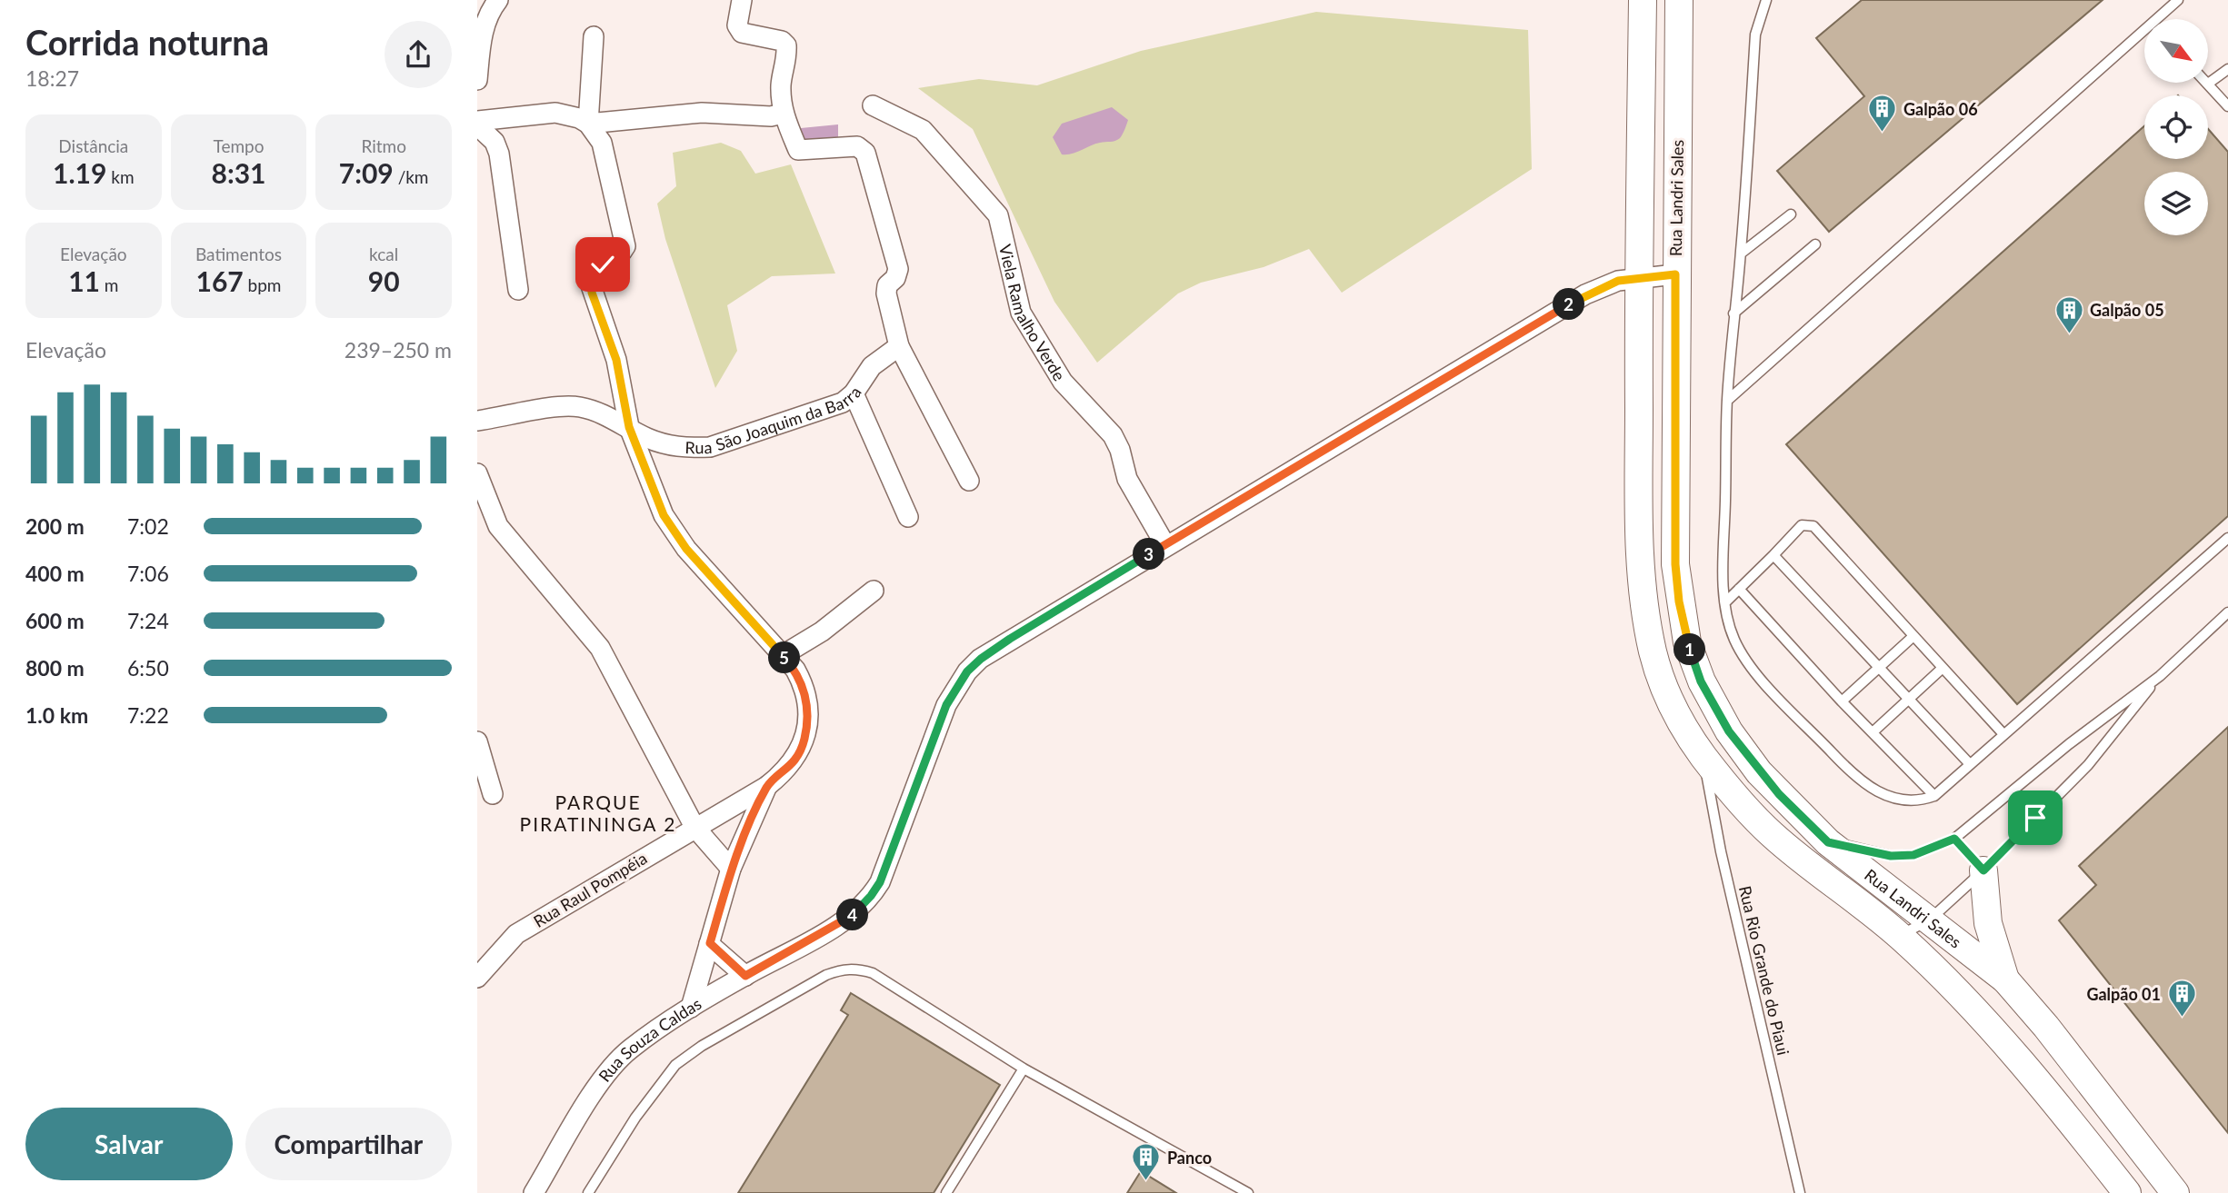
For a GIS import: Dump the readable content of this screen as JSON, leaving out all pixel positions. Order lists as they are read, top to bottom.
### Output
{
  "streets": {
    "street": [
      "Rua Landri Sales",
      "Viela Ramalho Verde",
      "Rua São Joaquim da Barra",
      "Rua Raul Pompéia",
      "Rua Souza Caldas"
    ],
    "lane": ["Rua Rio Grande do Piaui"]
  },
  "crossings": [
    ["Rua Landri Sales", "Rua Rio Grande do Piaui"],
    ["Rua São Joaquim da Barra", "Rua Raul Pompéia"],
    ["Rua Raul Pompéia", "Rua Souza Caldas"]
  ],
  "districts": ["PARQUE PIRATININGA 2"],
  "places": {
    "building": [
      "Galpão 06",
      "Galpão 05",
      "Galpão 01",
      "Panco"
    ]
  },
  "north": "bottom right",
  "page": {
    "heading": ["Corrida noturna", "18:27"],
    "stats": [
      ["Distância", "1.19 km"],
      ["Tempo", "8:31"],
      ["Ritmo", "7:09 /km"],
      ["Elevação", "11 m"],
      ["Batimentos", "167 bpm"],
      ["kcal", "90"]
    ],
    "pins": [
      "2",
      "3",
      "1",
      "5",
      "4"
    ],
    "chart": ["Elevação", "239–250 m"],
    "list": [
      {
        "name": "200 m",
        "note": "7:02"
      },
      {
        "name": "400 m",
        "note": "7:06"
      },
      {
        "name": "600 m",
        "note": "7:24"
      },
      {
        "name": "800 m",
        "note": "6:50"
      },
      {
        "name": "1.0 km",
        "note": "7:22"
      }
    ],
    "buttons": ["Salvar", "Compartilhar"]
  }
}
